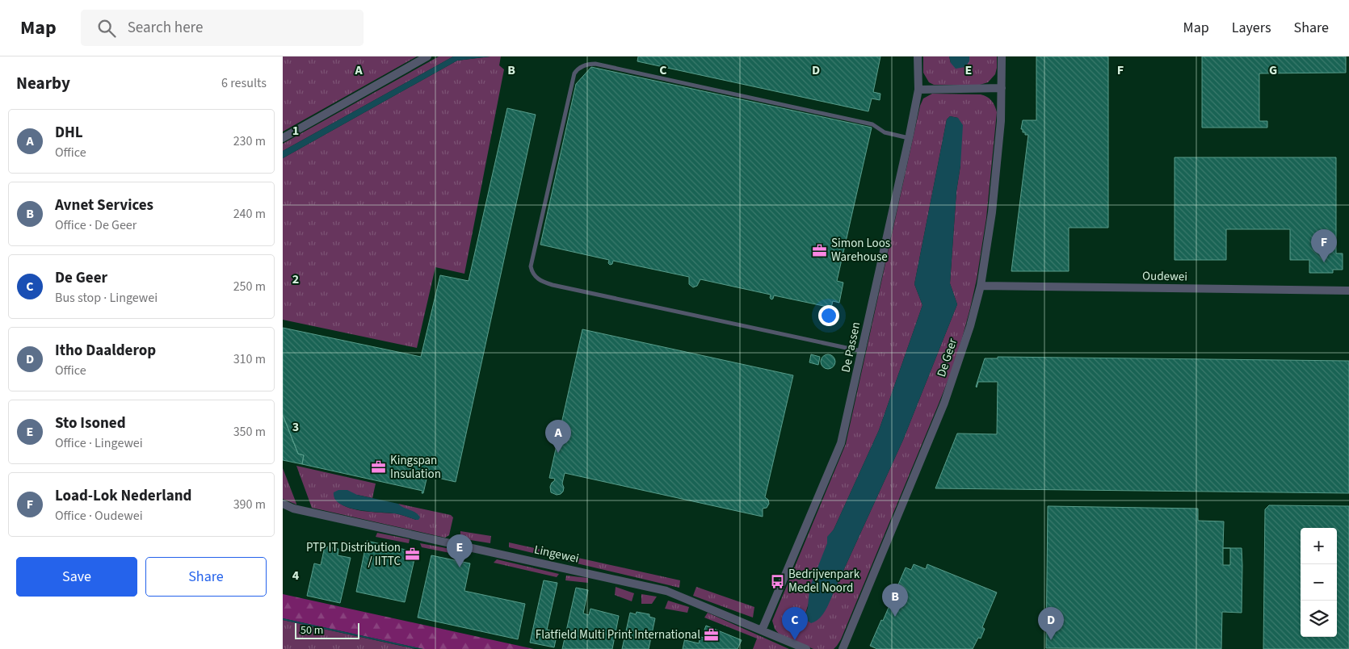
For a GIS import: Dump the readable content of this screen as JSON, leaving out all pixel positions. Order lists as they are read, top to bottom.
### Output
{
  "streets": {
    "street": [
      "Oudewei",
      "De Passen",
      "De Geer",
      "Lingewei"
    ]
  },
  "crossings": [
    ["Oudewei", "De Geer"],
    ["De Passen", "Lingewei"]
  ],
  "places": {
    "office": [
      "Simon Loos Warehouse",
      "Kingspan Insulation",
      "PTP IT Distribution / IITTC",
      "Flatfield Multi Print International"
    ],
    "bus stop": ["Bedrijvenpark Medel Noord"]
  },
  "scale_bar": "50 m",
  "page": {
    "header": "Map",
    "search": "Search here",
    "nav": ["Map", "Layers", "Share"],
    "heading": ["Nearby", "6 results"],
    "list": [
      {
        "mark": "A",
        "name": "DHL",
        "note": "Office",
        "value": "230 m"
      },
      {
        "mark": "B",
        "name": "Avnet Services",
        "note": "Office · De Geer",
        "value": "240 m"
      },
      {
        "mark": "C",
        "name": "De Geer",
        "note": "Bus stop · Lingewei",
        "value": "250 m"
      },
      {
        "mark": "D",
        "name": "Itho Daalderop",
        "note": "Office",
        "value": "310 m"
      },
      {
        "mark": "E",
        "name": "Sto Isoned",
        "note": "Office · Lingewei",
        "value": "350 m"
      },
      {
        "mark": "F",
        "name": "Load-Lok Nederland",
        "note": "Office · Oudewei",
        "value": "390 m"
      }
    ],
    "pins": [
      "F",
      "A",
      "E",
      "B",
      "C",
      "D"
    ],
    "map_buttons": ["+", "−"],
    "buttons": ["Save", "Share"],
    "scale": "50 m"
  },
  "grid": {
    "columns": [
      "A",
      "B",
      "C",
      "D",
      "E",
      "F",
      "G"
    ],
    "rows": [
      "1",
      "2",
      "3",
      "4"
    ]
  }
}
